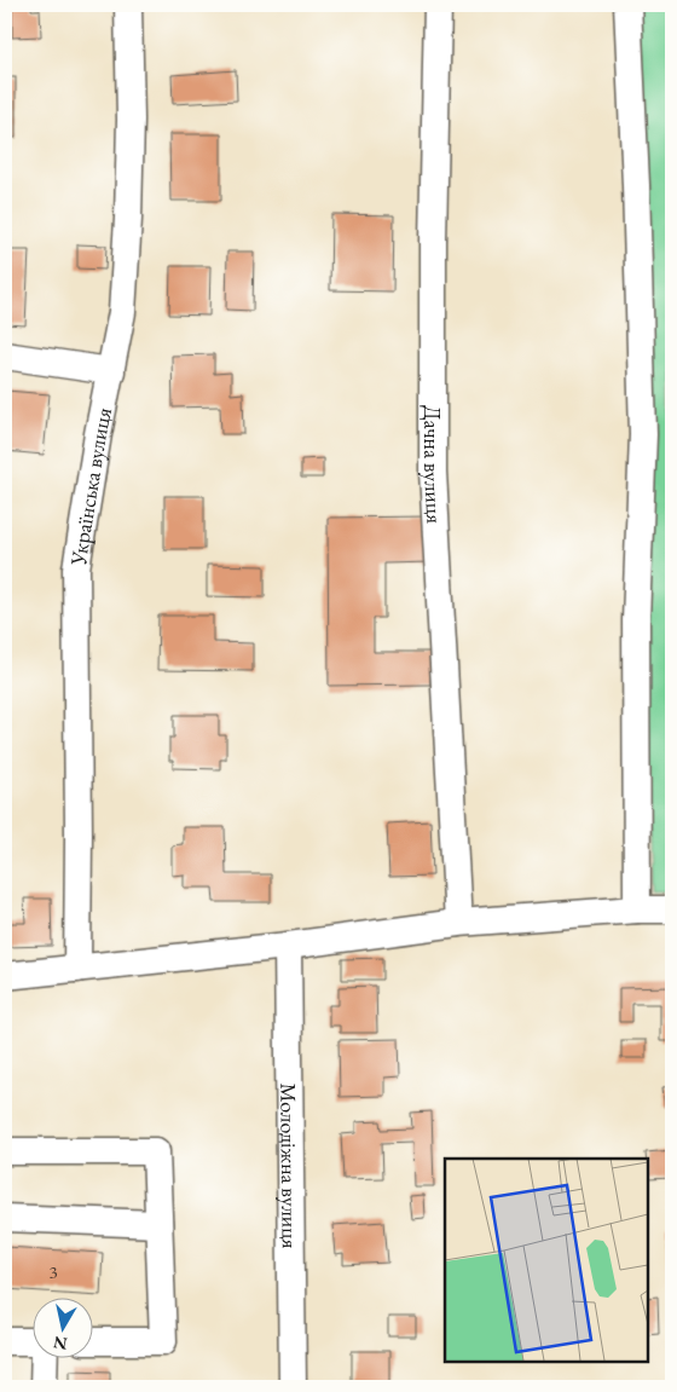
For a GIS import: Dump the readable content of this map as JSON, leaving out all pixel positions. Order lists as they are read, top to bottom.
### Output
{
  "streets": {
    "street": ["Дачна вулиця", "Українська вулиця", "Молодіжна вулиця"]
  },
  "house_numbers": ["3"],
  "north": "bottom"
}
